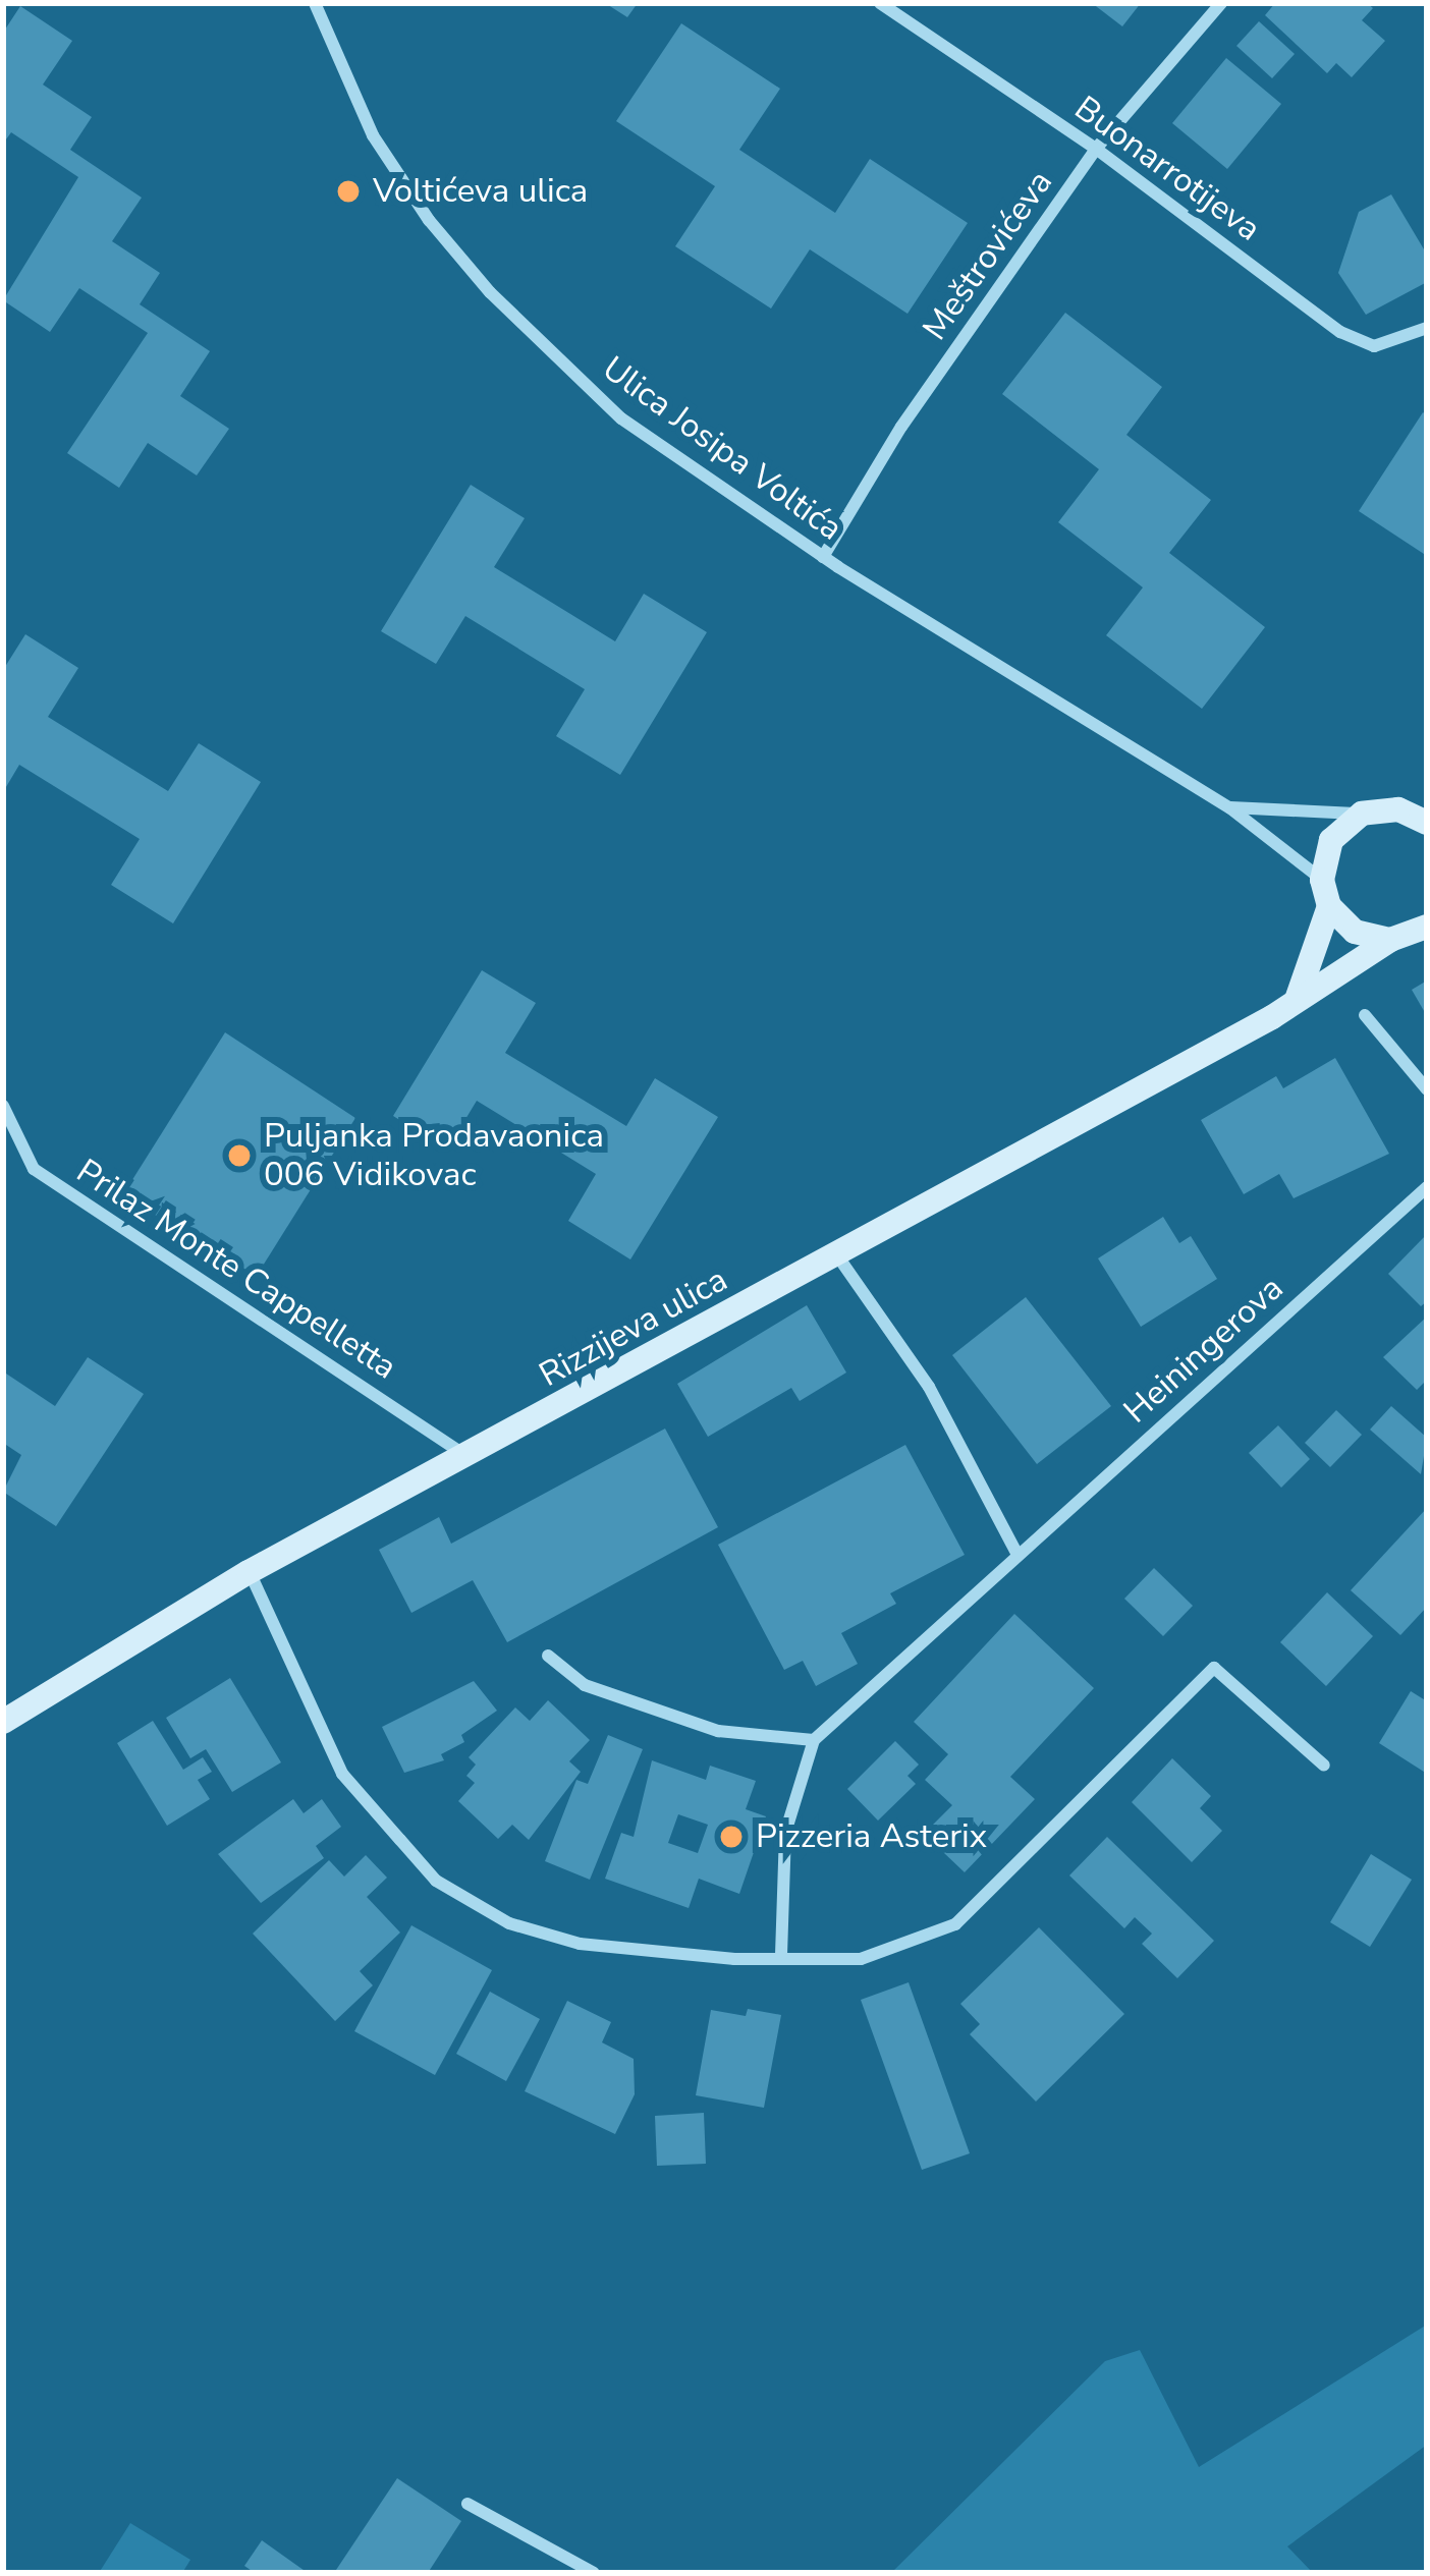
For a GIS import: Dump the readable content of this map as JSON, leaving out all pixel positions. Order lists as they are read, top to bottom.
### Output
{
  "streets": {
    "street": [
      "Buonarrotijeva",
      "Meštrovićeva",
      "Ulica Josipa Voltića",
      "Prilaz Monte Cappelletta",
      "Rizzijeva ulica",
      "Heiningerova"
    ]
  },
  "crossings": [
    ["Buonarrotijeva", "Meštrovićeva"],
    ["Meštrovićeva", "Ulica Josipa Voltića"],
    ["Prilaz Monte Cappelletta", "Rizzijeva ulica"]
  ],
  "places": ["Voltićeva ulica", "Puljanka Prodavaonica 006 Vidikovac", "Pizzeria Asterix"]
}
